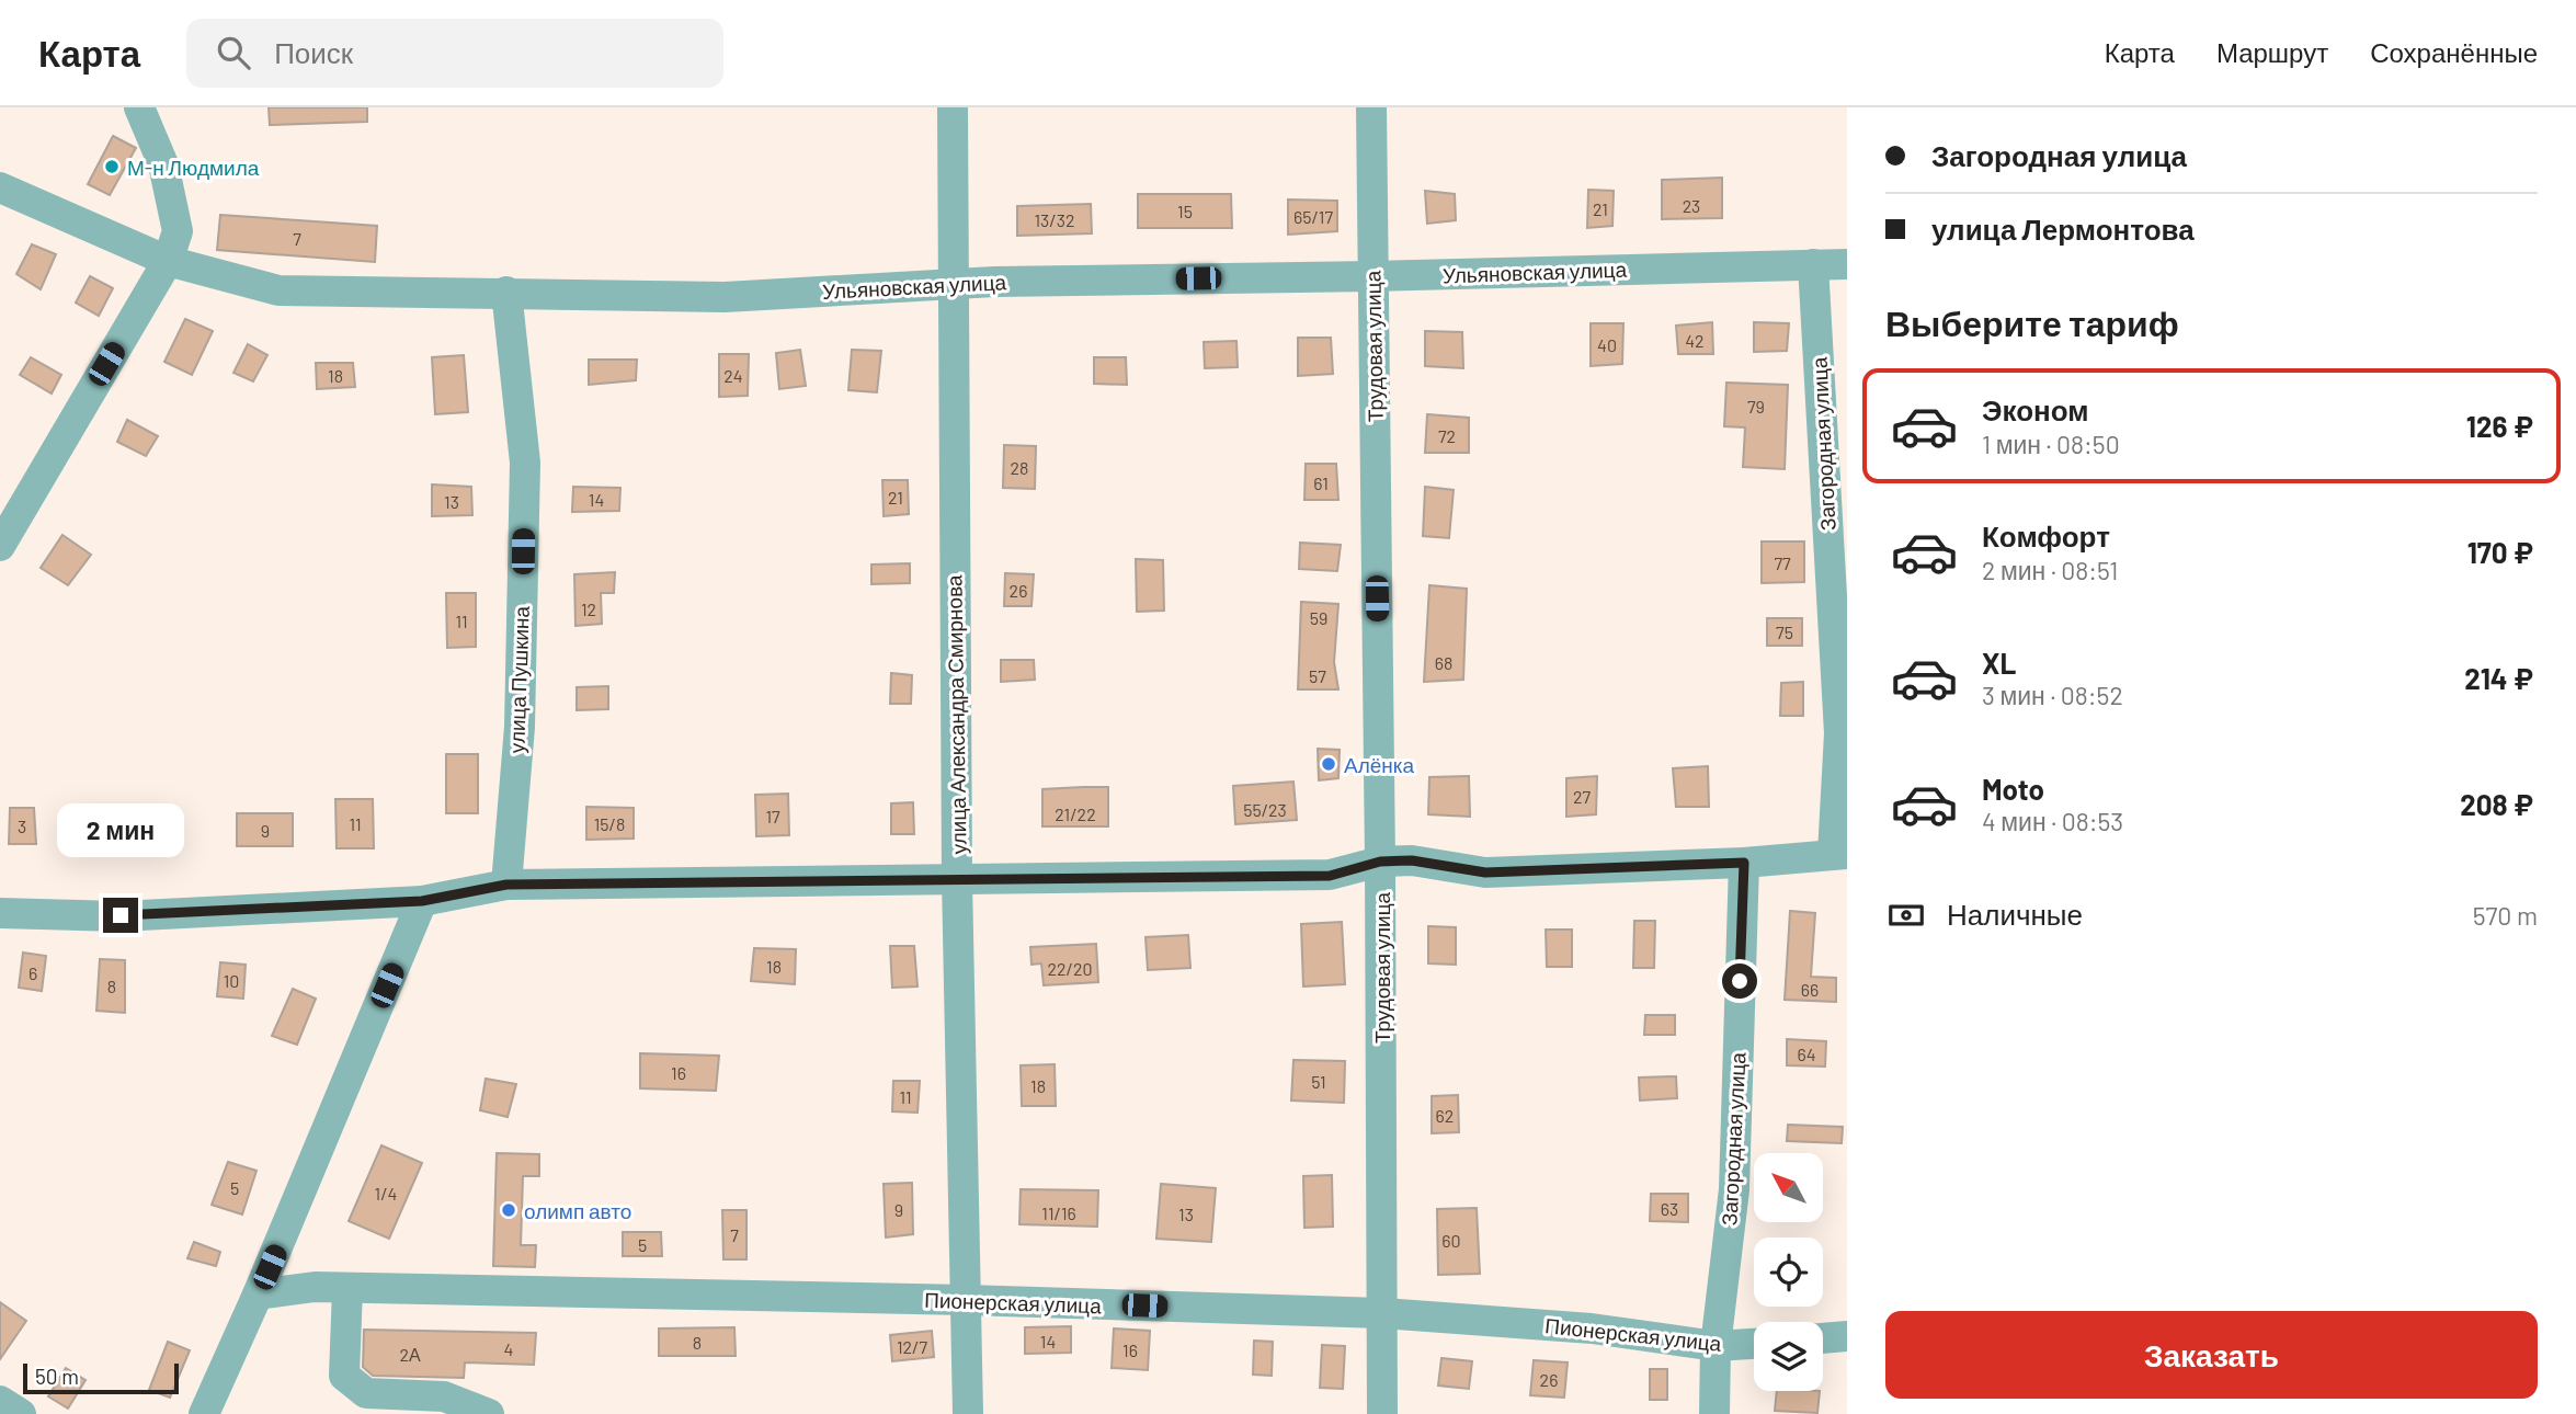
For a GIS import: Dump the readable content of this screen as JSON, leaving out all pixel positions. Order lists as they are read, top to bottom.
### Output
{
  "streets": {
    "street": [
      "Ульяновская улица",
      "Трудовая улица",
      "Загородная улица",
      "улица Пушкина",
      "улица Александра Смирнова",
      "Пионерская улица"
    ]
  },
  "crossings": [
    ["Ульяновская улица", "Трудовая улица"],
    ["Ульяновская улица", "Загородная улица"],
    ["Ульяновская улица", "улица Пушкина"],
    ["Ульяновская улица", "улица Александра Смирнова"],
    ["Трудовая улица", "Пионерская улица"],
    ["Загородная улица", "Пионерская улица"],
    ["улица Александра Смирнова", "Пионерская улица"]
  ],
  "places": ["М-н Людмила", "Алёнка", "олимп авто"],
  "house_numbers": [
    "23",
    "21",
    "15",
    "65/17",
    "13/32",
    "7",
    "42",
    "40",
    "18",
    "24",
    "79",
    "72",
    "28",
    "61",
    "21",
    "14",
    "13",
    "77",
    "26",
    "12",
    "59",
    "11",
    "75",
    "68",
    "57",
    "27",
    "55/23",
    "21/22",
    "17",
    "11",
    "15/8",
    "3",
    "9",
    "18",
    "22/20",
    "6",
    "10",
    "8",
    "66",
    "64",
    "16",
    "51",
    "18",
    "11",
    "62",
    "5",
    "1/4",
    "63",
    "9",
    "11/16",
    "13",
    "7",
    "60",
    "5",
    "14",
    "8",
    "12/7",
    "4",
    "16",
    "2А",
    "26"
  ],
  "scale_bar": "50 m",
  "north": "top left",
  "page": {
    "header": "Карта",
    "search": "Поиск",
    "nav": ["Карта", "Маршрут", "Сохранённые"],
    "banner": ["Загородная улица", "улица Лермонтова"],
    "heading": "Выберите тариф",
    "list": [
      {
        "name": "Эконом",
        "note": "1 мин · 08:50",
        "value": "126 ₽"
      },
      {
        "name": "Комфорт",
        "note": "2 мин · 08:51",
        "value": "170 ₽"
      },
      {
        "name": "XL",
        "note": "3 мин · 08:52",
        "value": "214 ₽"
      },
      {
        "name": "Moto",
        "note": "4 мин · 08:53",
        "value": "208 ₽"
      }
    ],
    "bubble": "2 мин",
    "pay": ["Наличные", "570 m"],
    "buttons": "Заказать",
    "scale": "50 m"
  }
}
